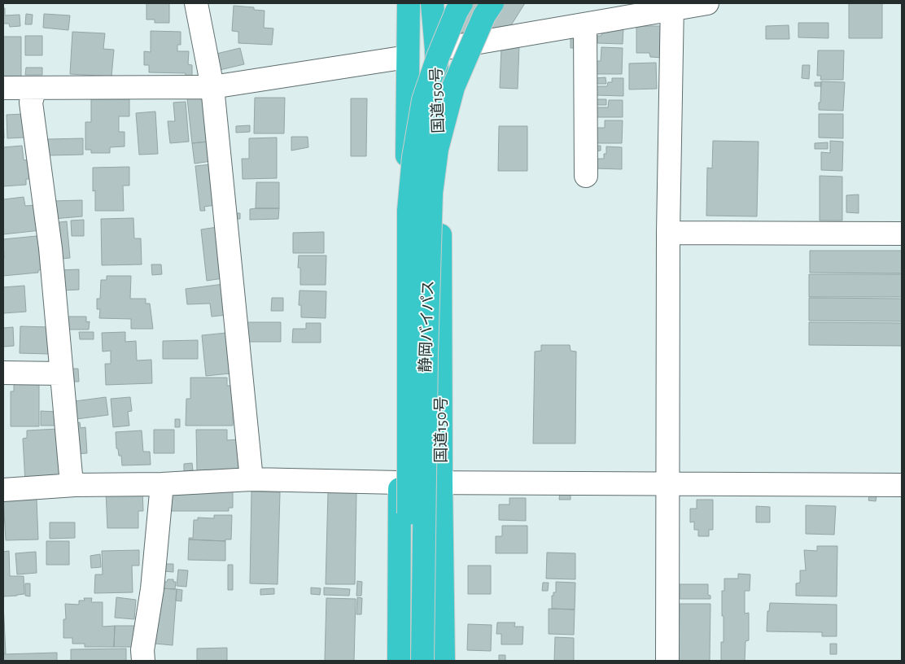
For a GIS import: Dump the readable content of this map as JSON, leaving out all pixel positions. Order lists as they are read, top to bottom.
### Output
{
  "streets": {
    "highway": ["国道150号", "静岡バイパス"]
  }
}
